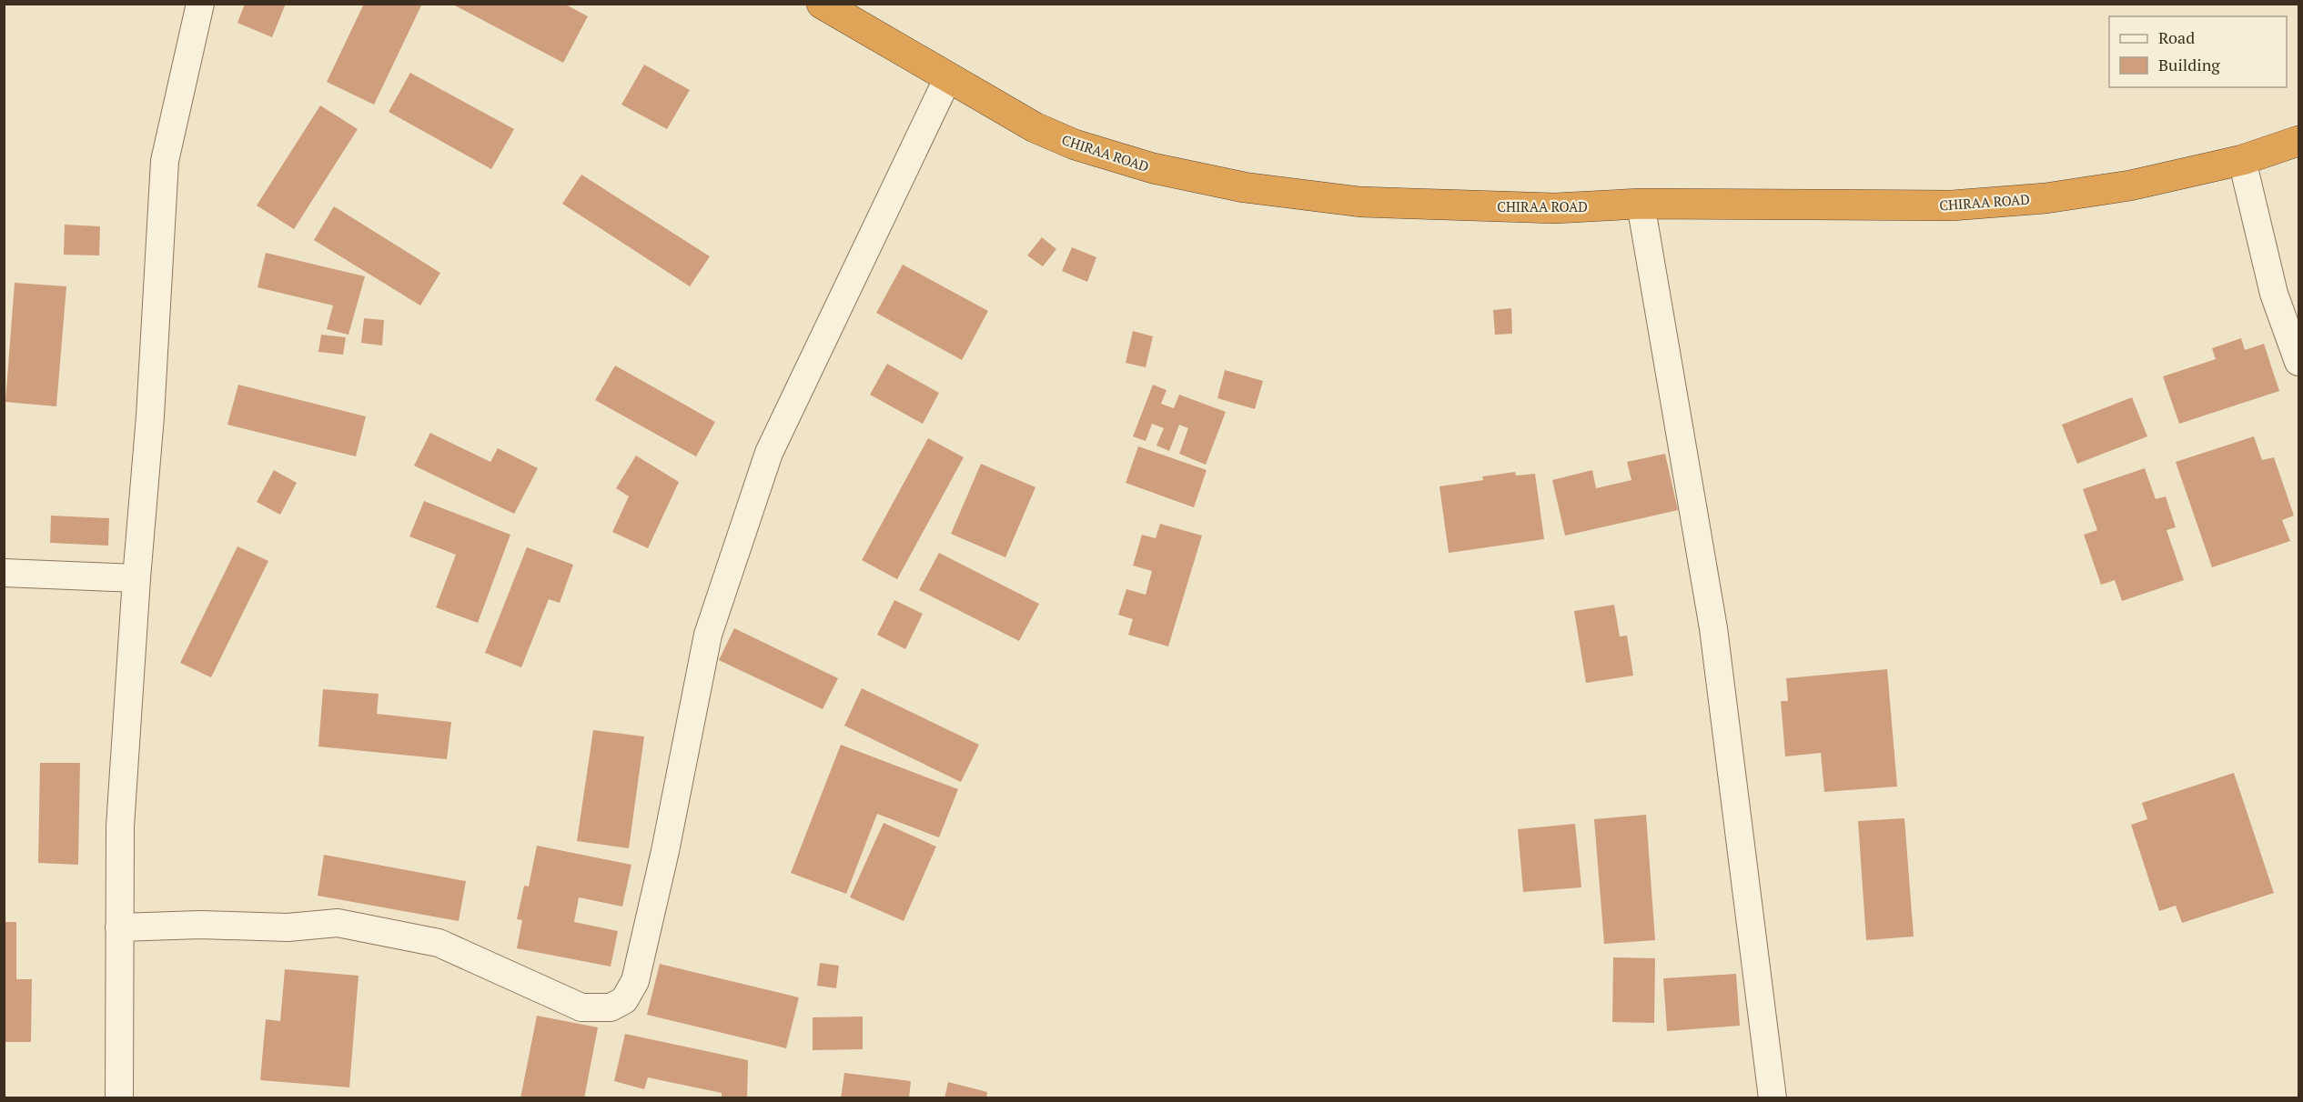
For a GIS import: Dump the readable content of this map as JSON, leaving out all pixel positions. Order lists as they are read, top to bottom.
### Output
{
  "streets": {
    "highway": ["CHIRAA ROAD"]
  },
  "legend": ["Road", "Building"]
}
